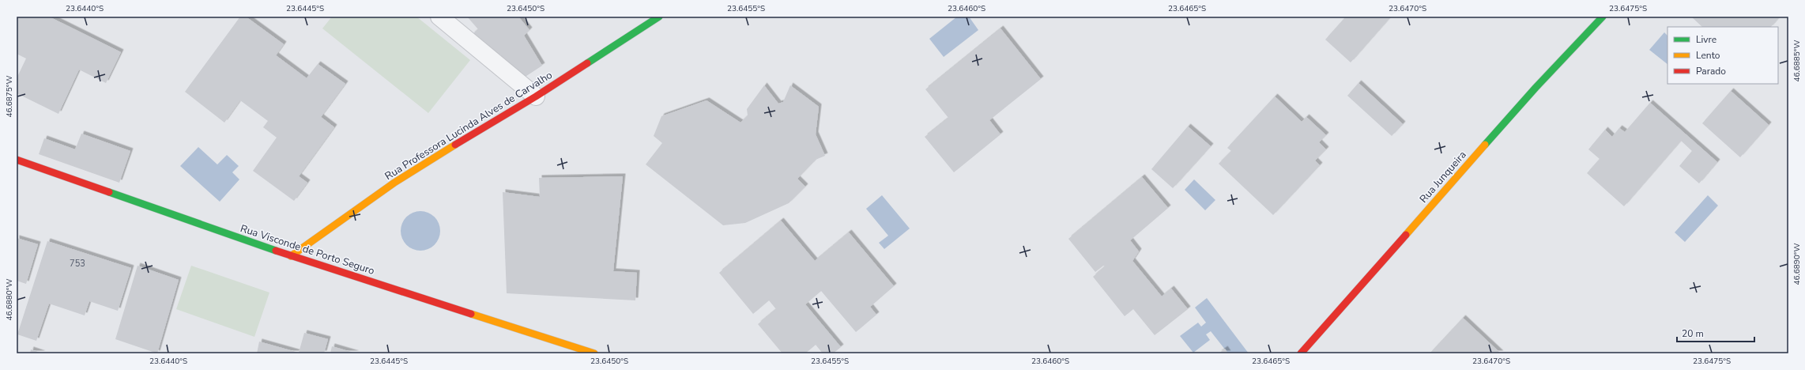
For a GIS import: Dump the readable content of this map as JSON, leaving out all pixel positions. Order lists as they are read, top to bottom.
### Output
{
  "streets": {
    "street": ["Rua Professora Lucinda Alves de Carvalho", "Rua Junqueira", "Rua Visconde de Porto Seguro"]
  },
  "crossings": [
    ["Rua Professora Lucinda Alves de Carvalho", "Rua Visconde de Porto Seguro"]
  ],
  "house_numbers": ["753"],
  "legend": ["Livre", "Lento", "Parado"],
  "scale_bar": "20 m",
  "coordinates": [
    "23.6440°S",
    "23.6445°S",
    "23.6450°S",
    "23.6455°S",
    "23.6460°S",
    "23.6465°S",
    "23.6470°S",
    "23.6475°S",
    "46.6885°W",
    "46.6875°W",
    "46.6890°W",
    "46.6880°W"
  ]
}
